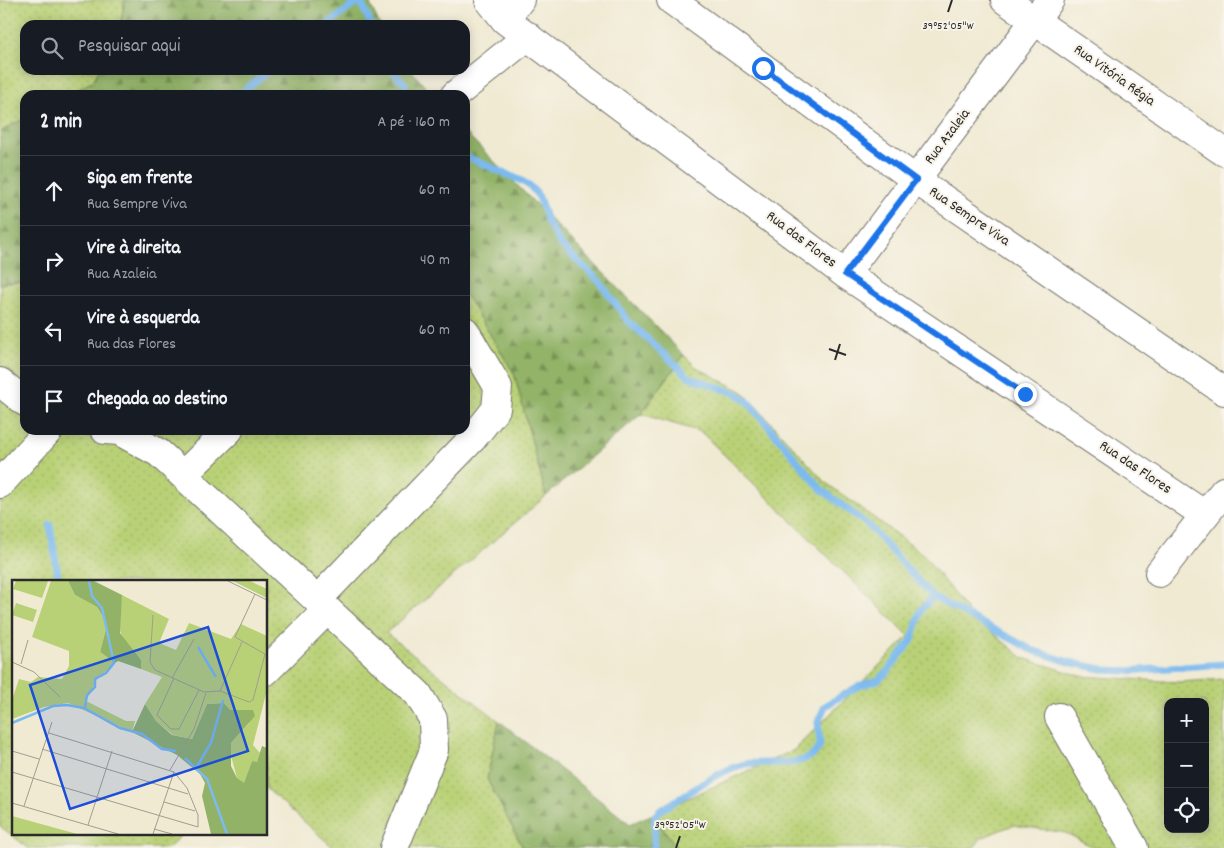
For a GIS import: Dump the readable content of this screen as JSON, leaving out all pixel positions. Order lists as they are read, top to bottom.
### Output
{
  "streets": {
    "street": [
      "Rua Vitória Régia",
      "Rua Azaleia",
      "Rua Sempre Viva",
      "Rua das Flores"
    ]
  },
  "crossings": [
    ["Rua Vitória Régia", "Rua Azaleia"],
    ["Rua Azaleia", "Rua Sempre Viva"],
    ["Rua Azaleia", "Rua das Flores"]
  ],
  "page": {
    "search": "Pesquisar aqui",
    "heading": ["2 min", "A pé · 160 m"],
    "list": [
      ["Siga em frente", "Rua Sempre Viva", "60 m"],
      ["Vire à direita", "Rua Azaleia", "40 m"],
      ["Vire à esquerda", "Rua das Flores", "60 m"],
      "Chegada ao destino"
    ],
    "map_buttons": ["+", "−"]
  },
  "coordinates": ["39°52'05\"W"]
}
